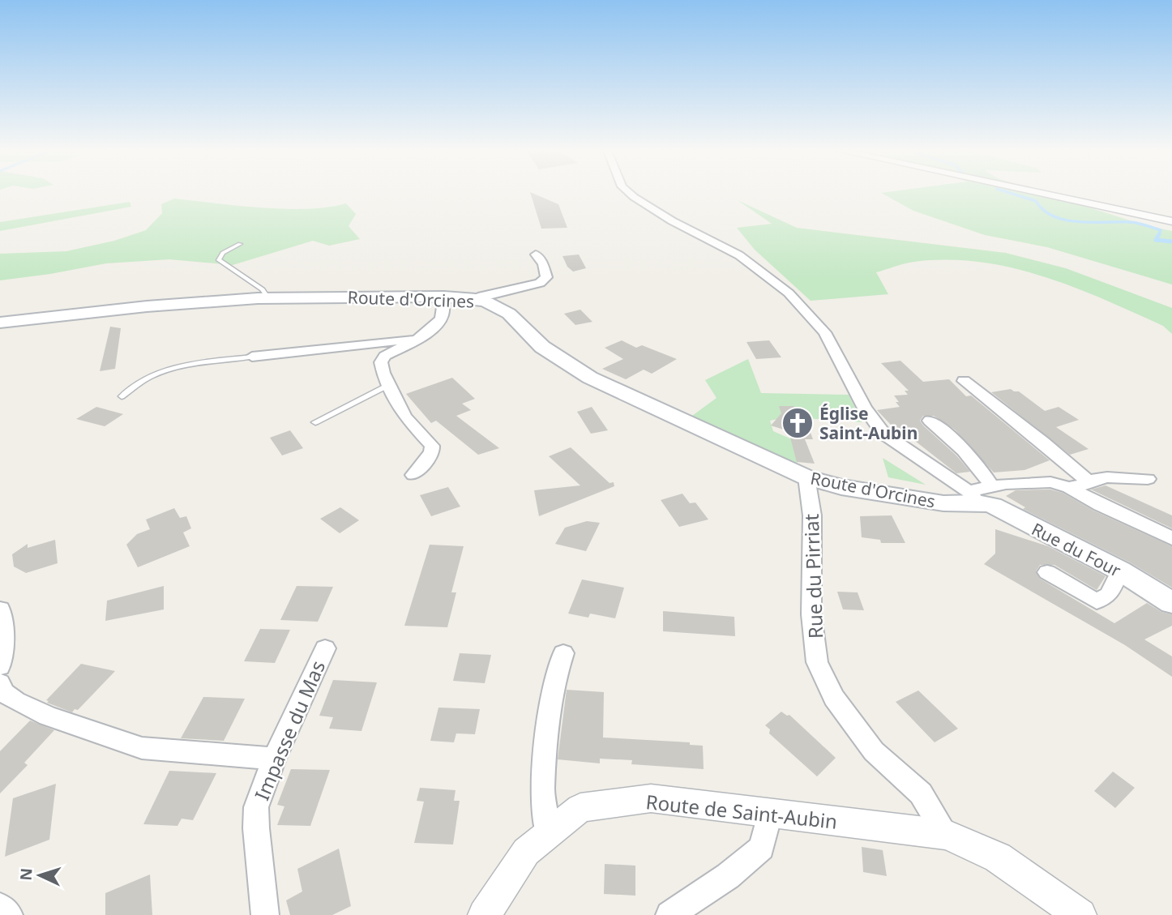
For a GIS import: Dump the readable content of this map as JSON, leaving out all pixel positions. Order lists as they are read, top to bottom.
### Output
{
  "streets": {
    "main road": ["Route d'Orcines", "Rue du Four"],
    "street": ["Rue du Pirriat", "Impasse du Mas", "Route de Saint-Aubin"]
  },
  "crossings": [
    ["Route d'Orcines", "Rue du Four"],
    ["Route d'Orcines", "Rue du Pirriat"],
    ["Rue du Pirriat", "Route de Saint-Aubin"]
  ],
  "places": {
    "church": ["Église Saint-Aubin"]
  },
  "north": "left"
}
